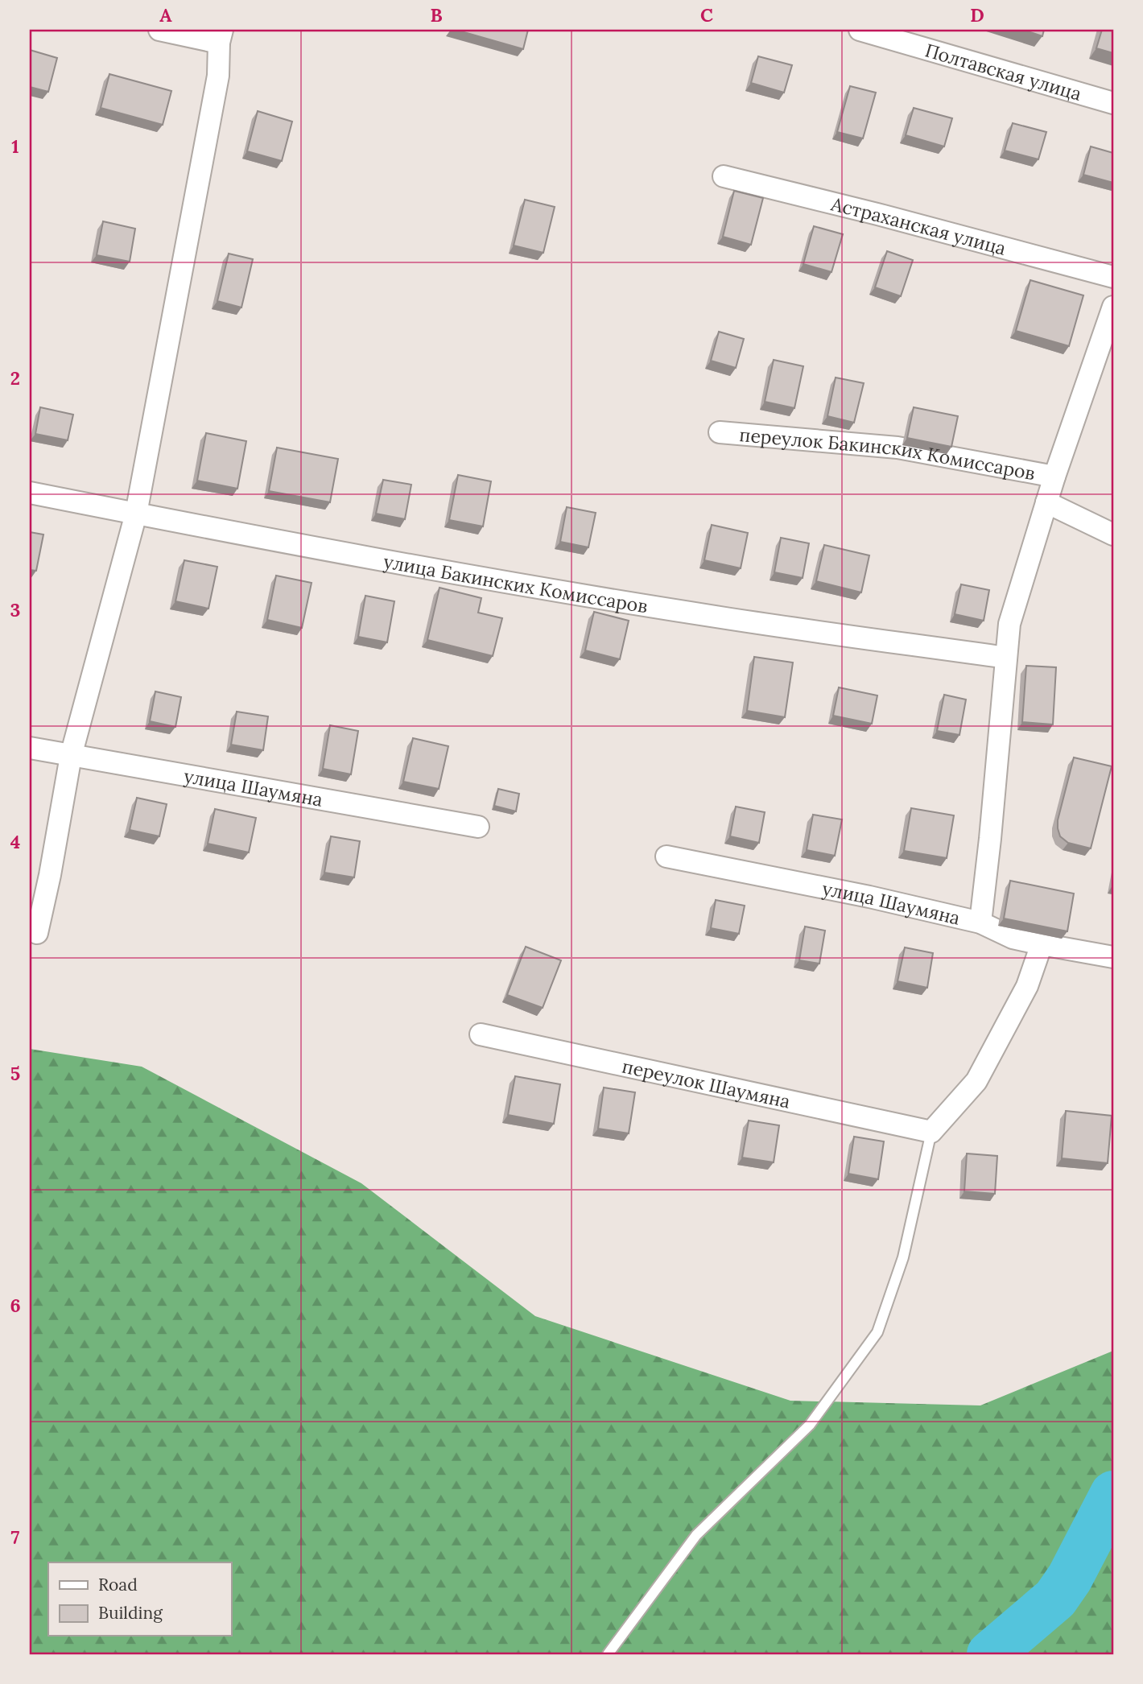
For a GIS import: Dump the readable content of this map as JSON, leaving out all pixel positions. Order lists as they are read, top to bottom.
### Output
{
  "streets": {
    "street": [
      "Полтавская улица",
      "Астраханская улица",
      "переулок Бакинских Комиссаров",
      "улица Бакинских Комиссаров",
      "улица Шаумяна",
      "переулок Шаумяна"
    ]
  },
  "legend": ["Road", "Building"],
  "grid": {
    "columns": [
      "A",
      "B",
      "C",
      "D"
    ],
    "rows": [
      "1",
      "2",
      "3",
      "4",
      "5",
      "6",
      "7"
    ]
  }
}
